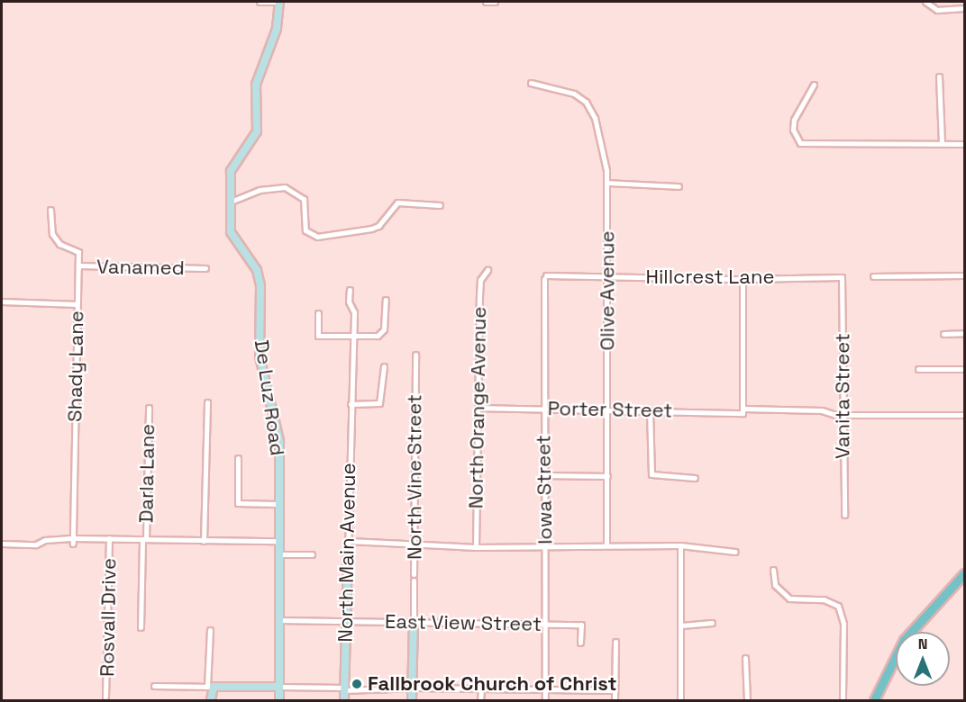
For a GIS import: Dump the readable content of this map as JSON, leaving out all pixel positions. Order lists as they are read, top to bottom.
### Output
{
  "streets": {
    "main road": ["De Luz Road", "North Vine Street", "North Main Avenue"],
    "street": [
      "Vanamed",
      "Hillcrest Lane",
      "Olive Avenue",
      "Shady Lane",
      "Vanita Street",
      "North Orange Avenue",
      "Porter Street",
      "Darla Lane",
      "Iowa Street",
      "Rosvall Drive",
      "East View Street"
    ]
  },
  "crossings": [
    ["Vanamed", "Shady Lane"],
    ["Hillcrest Lane", "Olive Avenue"],
    ["Hillcrest Lane", "Vanita Street"],
    ["Hillcrest Lane", "Iowa Street"],
    ["Olive Avenue", "Porter Street"],
    ["Vanita Street", "Porter Street"],
    ["De Luz Road", "East View Street"],
    ["North Orange Avenue", "Porter Street"],
    ["Porter Street", "Iowa Street"],
    ["North Vine Street", "East View Street"],
    ["Iowa Street", "East View Street"],
    ["North Main Avenue", "East View Street"]
  ],
  "places": ["Fallbrook Church of Christ"],
  "north": "top"
}
